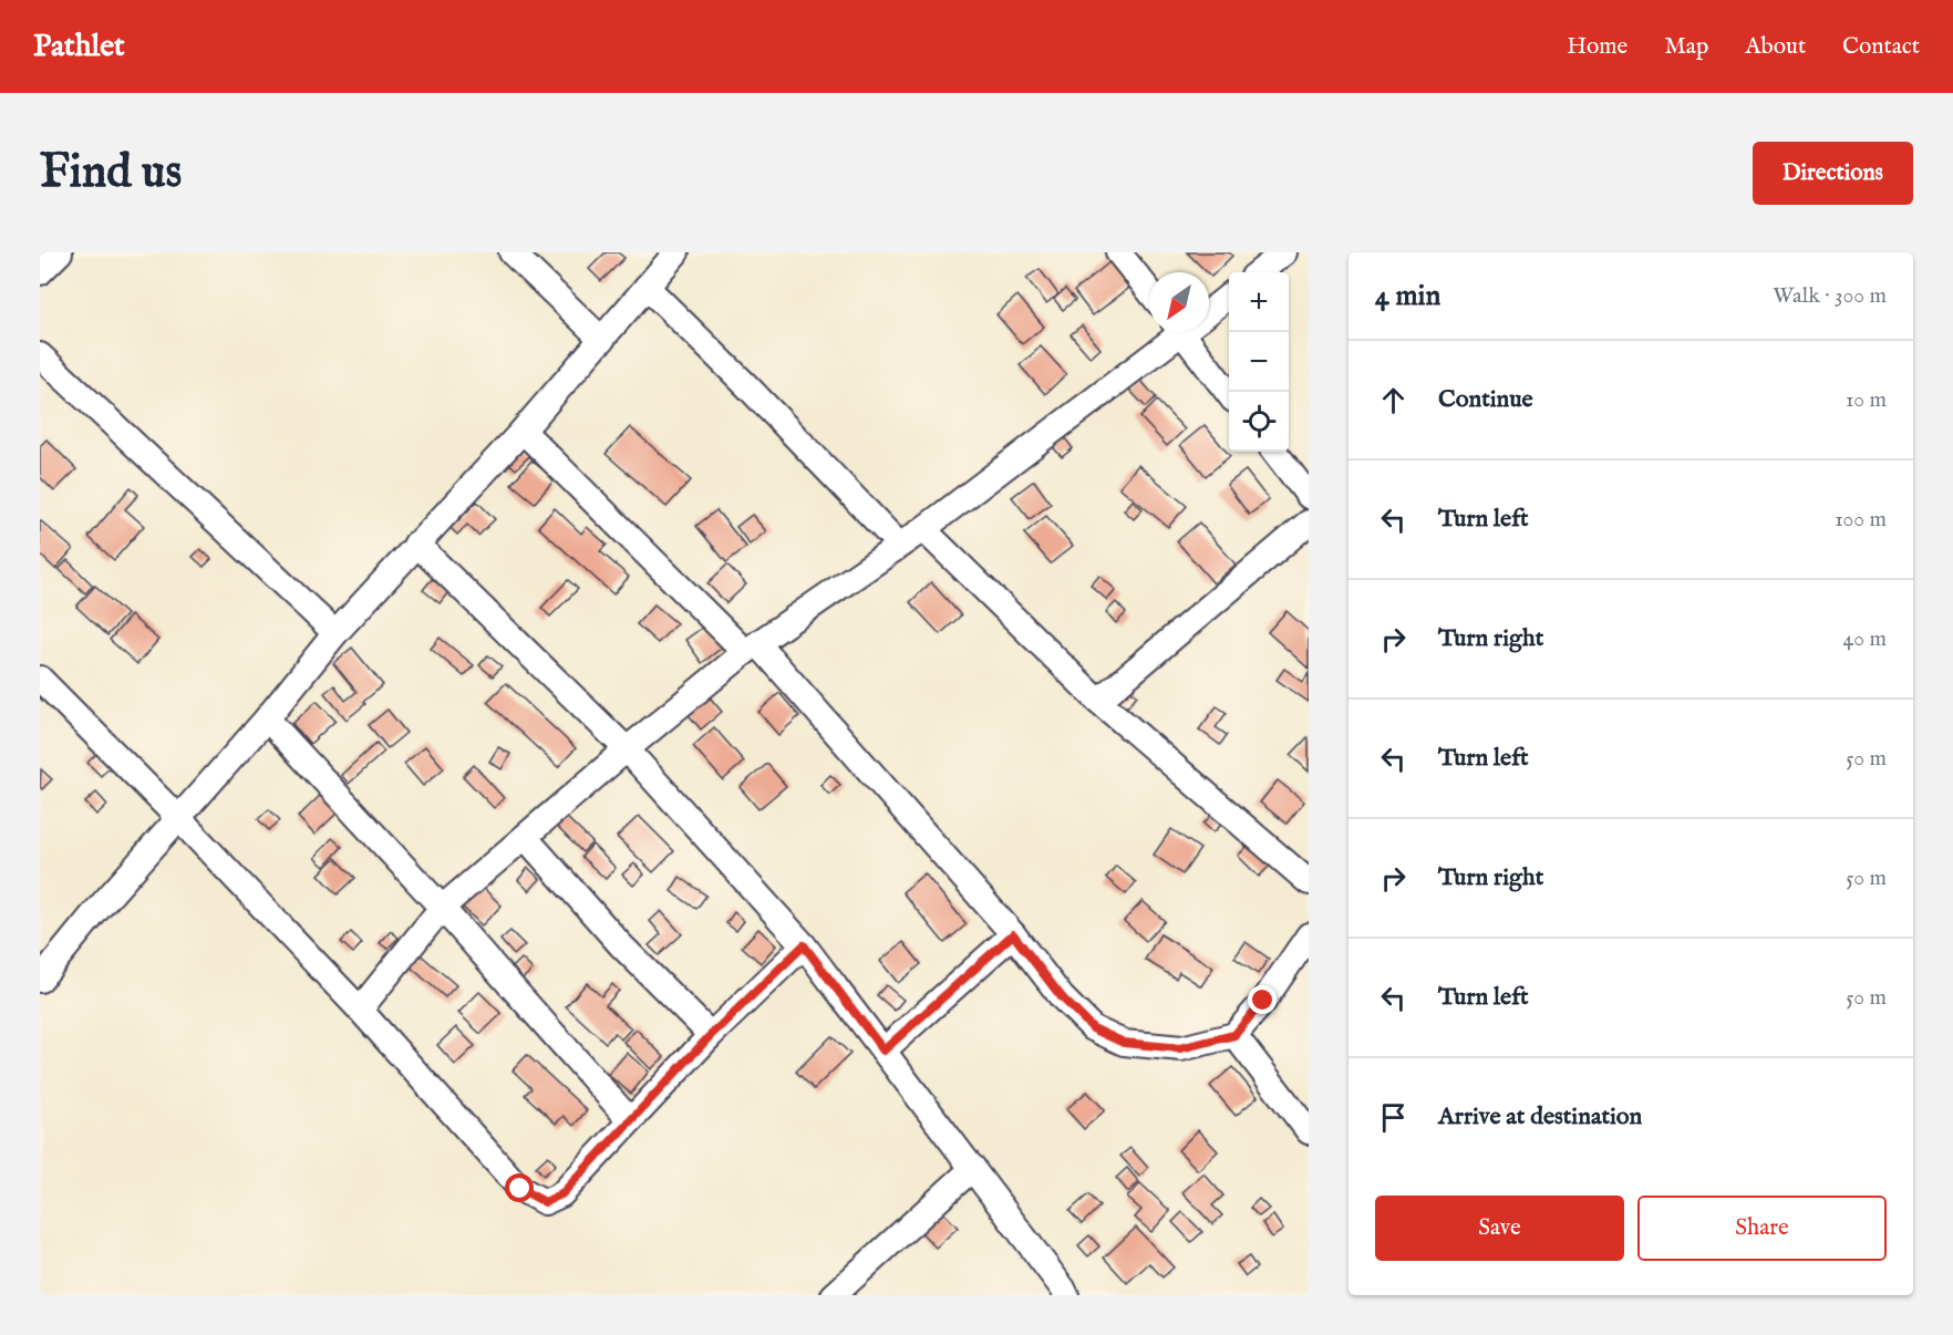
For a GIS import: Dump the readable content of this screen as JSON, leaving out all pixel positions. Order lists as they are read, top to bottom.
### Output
{
  "north": "bottom left",
  "page": {
    "header": "Pathlet",
    "nav": [
      "Home",
      "Map",
      "About",
      "Contact"
    ],
    "buttons": [
      "Directions",
      ["Save", "Share"]
    ],
    "title": "Find us",
    "heading": ["4 min", "Walk · 300 m"],
    "map_buttons": ["+", "−"],
    "list": [
      ["Continue", "10 m"],
      ["Turn left", "100 m"],
      ["Turn right", "40 m"],
      ["Turn left", "50 m"],
      ["Turn right", "50 m"],
      ["Turn left", "50 m"],
      "Arrive at destination"
    ]
  }
}
